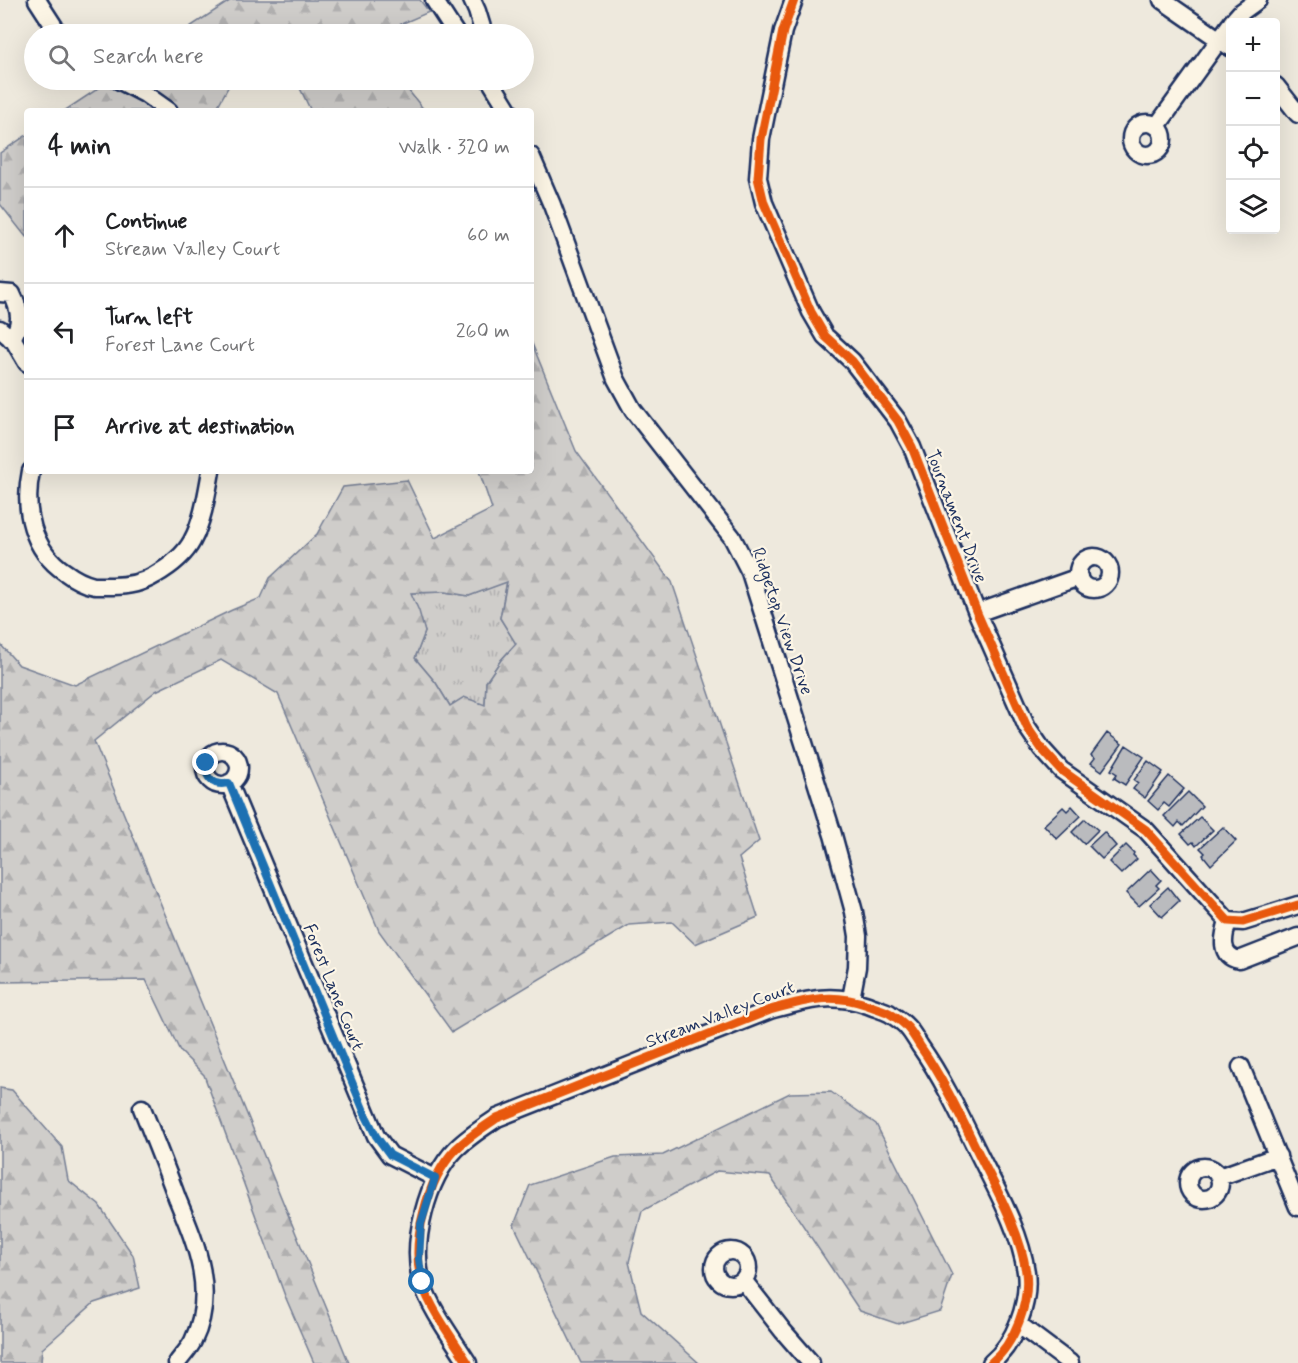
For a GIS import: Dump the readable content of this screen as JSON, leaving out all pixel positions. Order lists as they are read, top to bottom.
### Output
{
  "streets": {
    "street": [
      "Tournament Drive",
      "Ridgetop View Drive",
      "Forest Lane Court",
      "Stream Valley Court"
    ]
  },
  "crossings": [
    ["Ridgetop View Drive", "Stream Valley Court"],
    ["Forest Lane Court", "Stream Valley Court"]
  ],
  "page": {
    "map_buttons": ["+", "−"],
    "search": "Search here",
    "heading": ["4 min", "Walk · 320 m"],
    "list": [
      ["Continue", "Stream Valley Court", "60 m"],
      ["Turn left", "Forest Lane Court", "260 m"],
      "Arrive at destination"
    ]
  }
}
